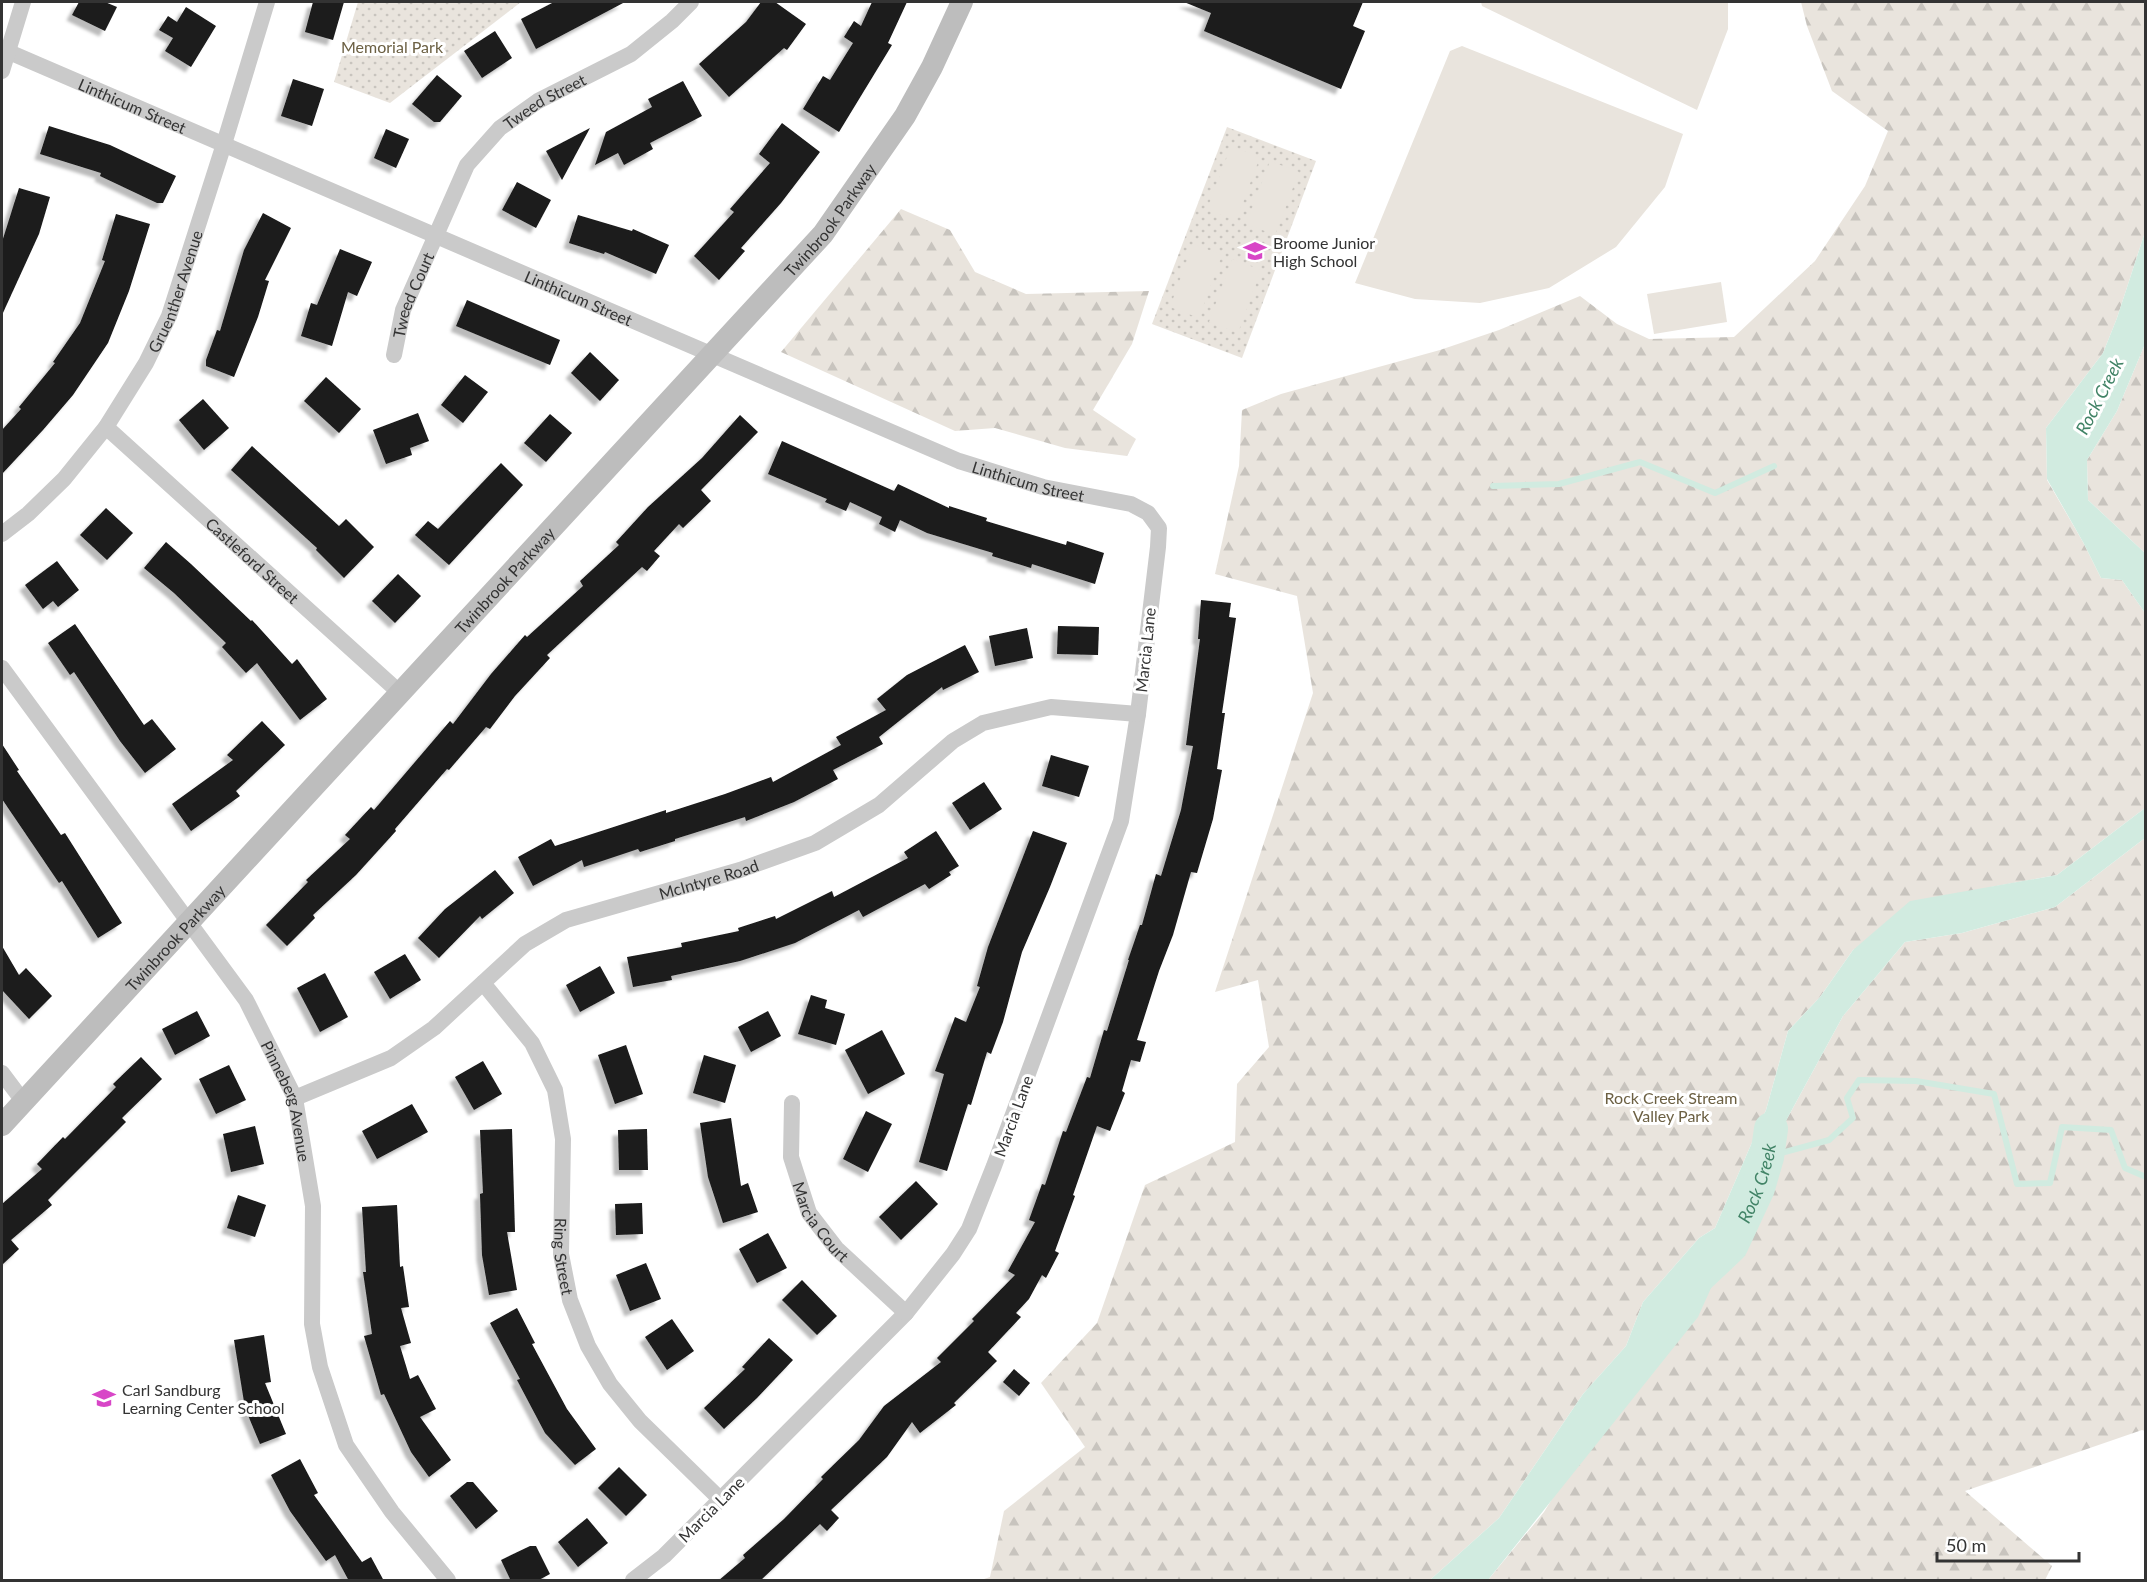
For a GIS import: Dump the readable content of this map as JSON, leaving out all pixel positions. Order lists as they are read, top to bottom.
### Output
{
  "streets": {
    "street": [
      "Tweed Street",
      "Linthicum Street",
      "Twinbrook Parkway",
      "Gruenther Avenue",
      "Tweed Court",
      "Castleford Street",
      "Marcia Lane",
      "McIntyre Road",
      "Pinneberg Avenue",
      "Marcia Court",
      "Ring Street"
    ]
  },
  "crossings": [
    ["Tweed Street", "Linthicum Street"],
    ["Tweed Street", "Tweed Court"],
    ["Linthicum Street", "Twinbrook Parkway"],
    ["Linthicum Street", "Gruenther Avenue"],
    ["Linthicum Street", "Tweed Court"],
    ["Linthicum Street", "Marcia Lane"],
    ["Twinbrook Parkway", "Castleford Street"],
    ["Twinbrook Parkway", "Pinneberg Avenue"],
    ["Gruenther Avenue", "Castleford Street"],
    ["Marcia Lane", "McIntyre Road"],
    ["Marcia Lane", "Marcia Court"],
    ["Marcia Lane", "Ring Street"],
    ["McIntyre Road", "Pinneberg Avenue"],
    ["McIntyre Road", "Ring Street"]
  ],
  "water": ["Rock Creek"],
  "parks": ["Memorial Park", "Rock Creek Stream Valley Park"],
  "places": {
    "school or university": ["Broome Junior High School", "Carl Sandburg Learning Center School"]
  },
  "scale_bar": "50 m"
}
